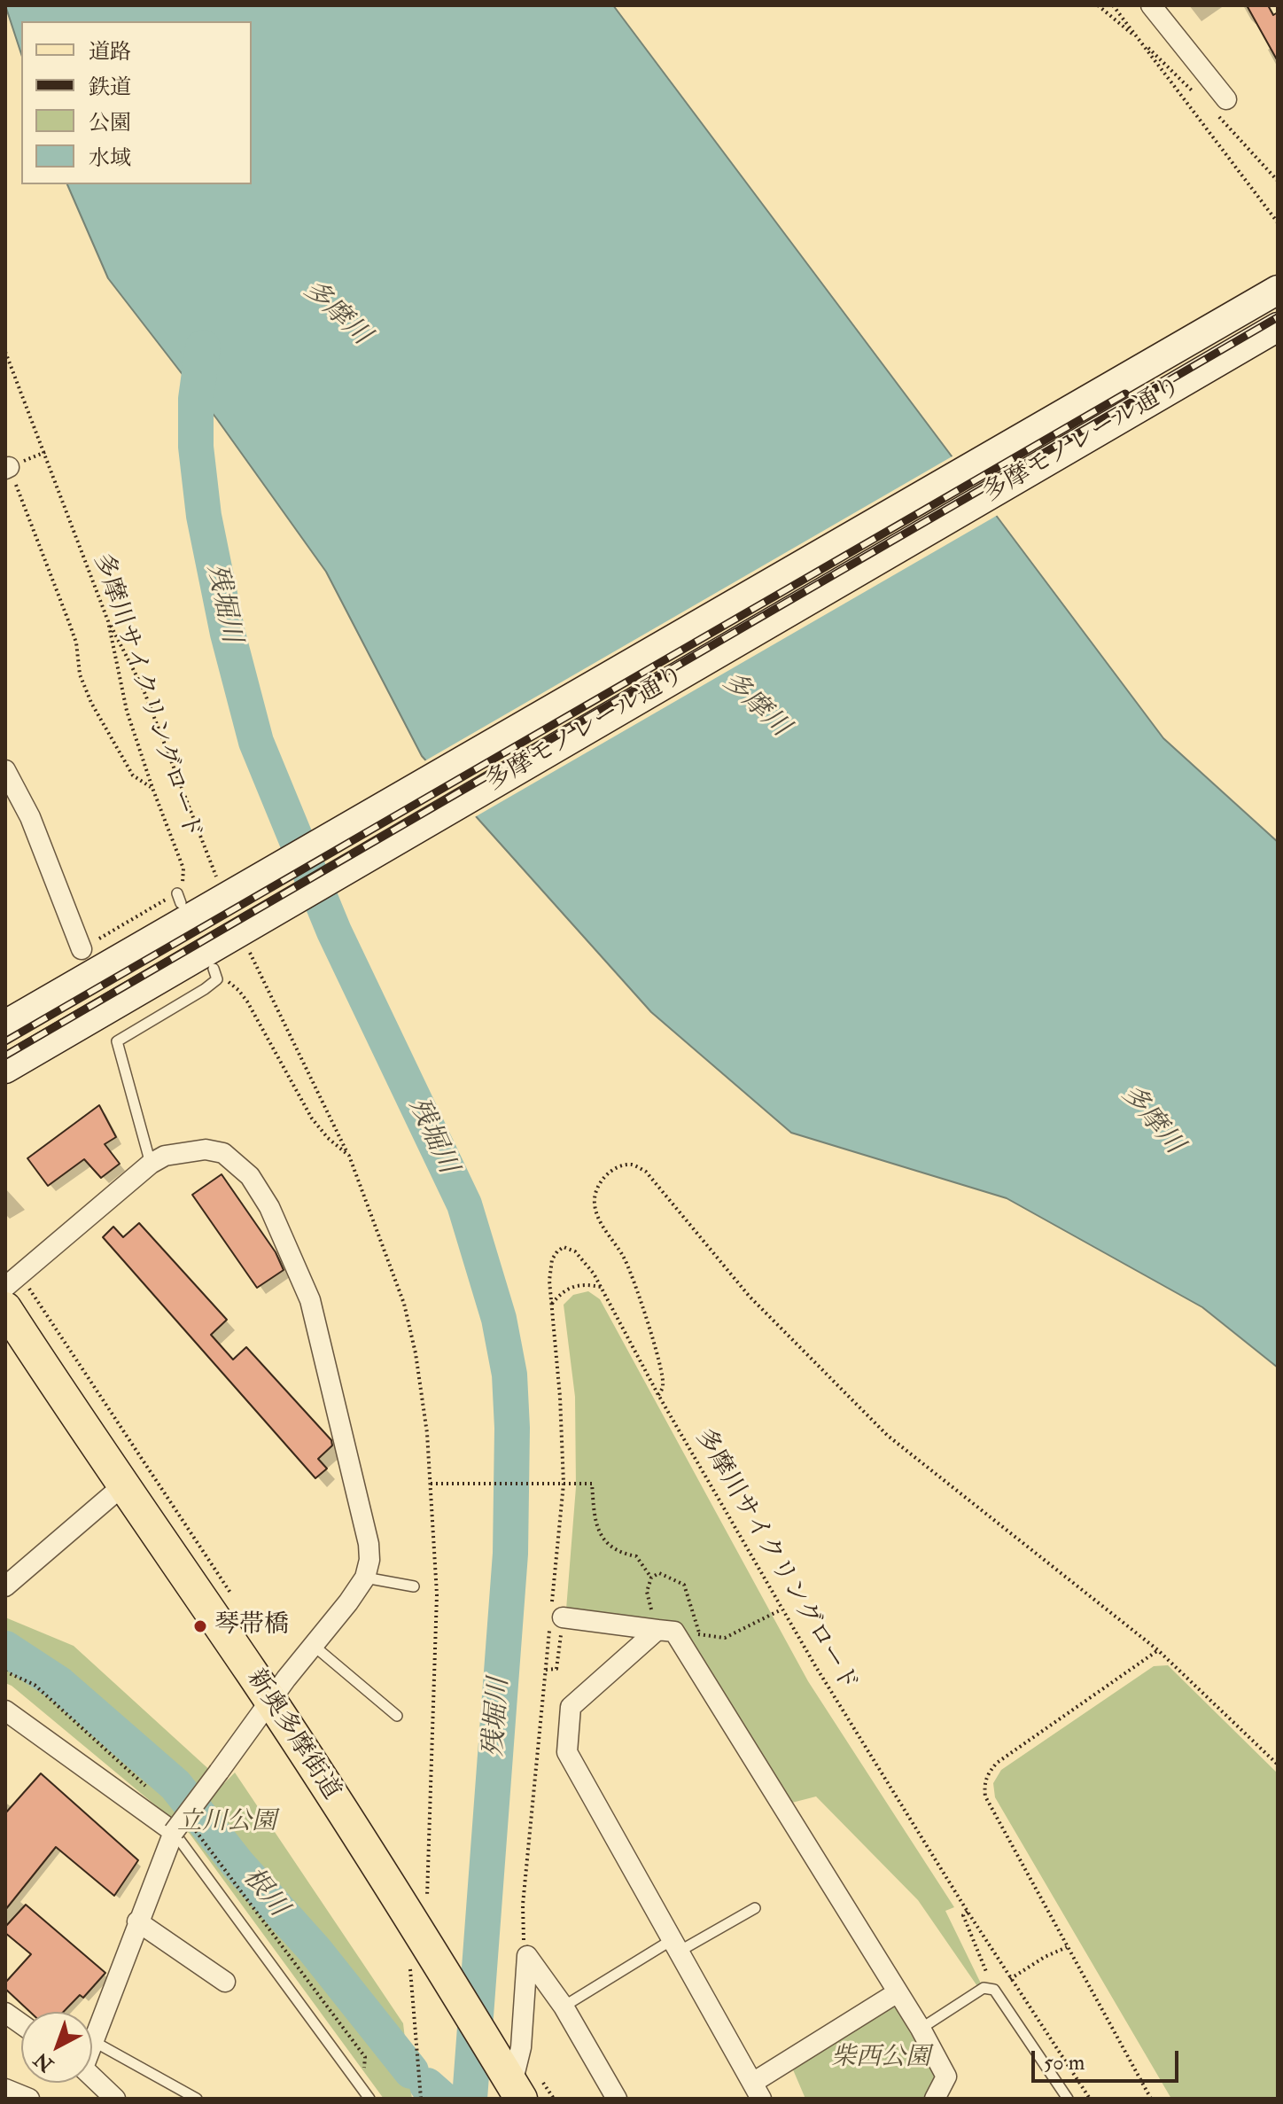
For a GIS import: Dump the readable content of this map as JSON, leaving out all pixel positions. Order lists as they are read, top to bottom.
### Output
{
  "streets": {
    "main road": ["多摩モノレール通り", "新奥多摩街道"],
    "path": ["多摩川サイクリングロード"]
  },
  "water": ["多摩川", "残堀川", "根川"],
  "parks": ["立川公園", "柴西公園"],
  "places": ["琴帯橋"],
  "legend": [
    "道路",
    "鉄道",
    "公園",
    "水域"
  ],
  "scale_bar": "50 m",
  "north": "bottom left"
}
